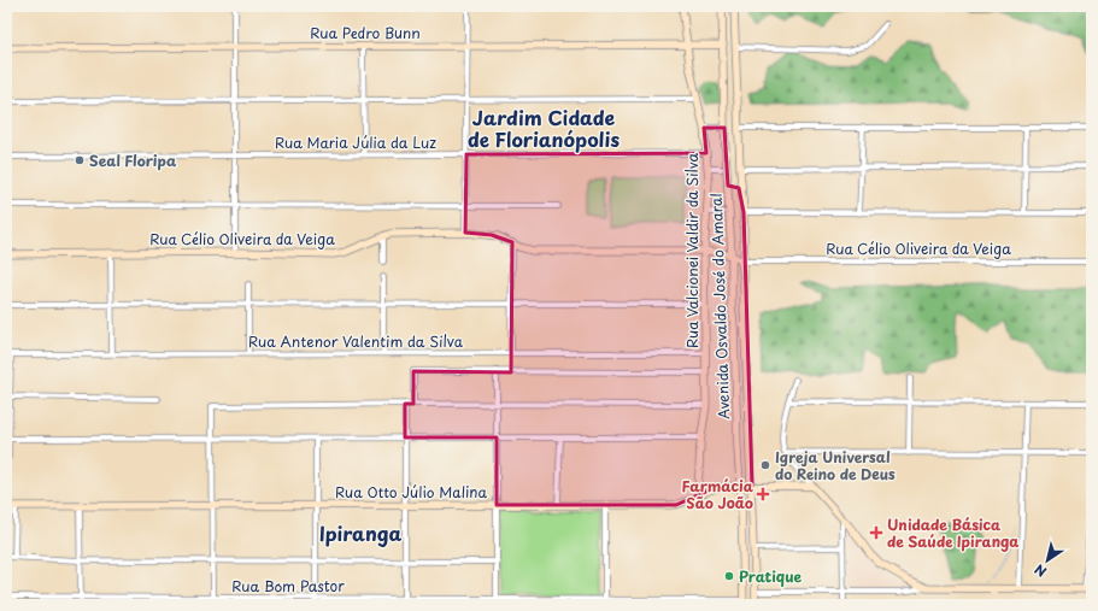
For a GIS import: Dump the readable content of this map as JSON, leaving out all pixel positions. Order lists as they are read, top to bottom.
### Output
{
  "streets": {
    "main road": [
      "Rua Pedro Bunn",
      "Rua Célio Oliveira da Veiga",
      "Rua Valcionei Valdir da Silva",
      "Avenida Osvaldo José do Amaral",
      "Rua Otto Júlio Malina"
    ],
    "street": ["Rua Maria Júlia da Luz", "Rua Antenor Valentim da Silva", "Rua Bom Pastor"]
  },
  "crossings": [
    ["Rua Pedro Bunn", "Rua Valcionei Valdir da Silva"],
    ["Rua Pedro Bunn", "Avenida Osvaldo José do Amaral"],
    ["Rua Maria Júlia da Luz", "Rua Valcionei Valdir da Silva"],
    ["Rua Célio Oliveira da Veiga", "Rua Valcionei Valdir da Silva"],
    ["Rua Célio Oliveira da Veiga", "Avenida Osvaldo José do Amaral"],
    ["Rua Valcionei Valdir da Silva", "Rua Antenor Valentim da Silva"],
    ["Rua Valcionei Valdir da Silva", "Rua Otto Júlio Malina"],
    ["Avenida Osvaldo José do Amaral", "Rua Otto Júlio Malina"],
    ["Avenida Osvaldo José do Amaral", "Rua Bom Pastor"]
  ],
  "districts": ["Jardim Cidade de Florianópolis", "Ipiranga"],
  "places": {
    "other": ["Seal Floripa", "Igreja Universal do Reino de Deus", "Pratique"],
    "health": ["Farmácia São João", "Unidade Básica de Saúde Ipiranga"]
  },
  "north": "bottom left"
}
